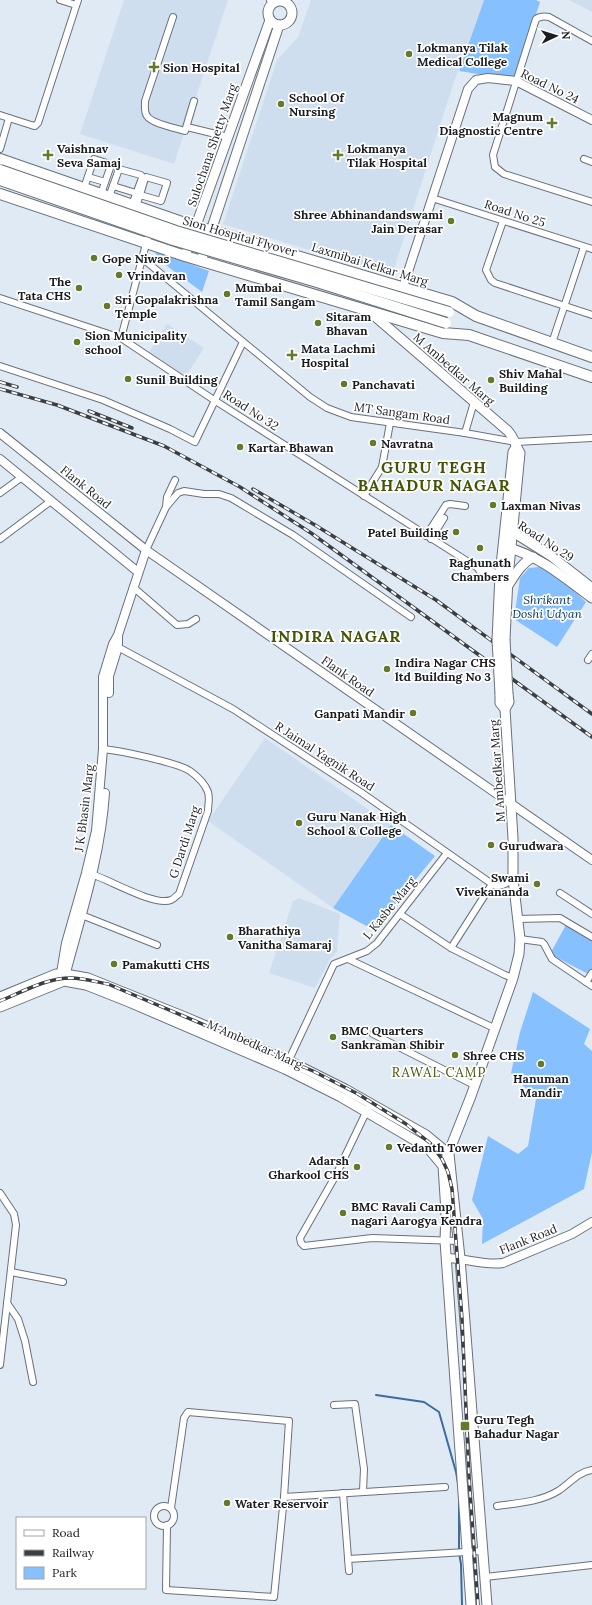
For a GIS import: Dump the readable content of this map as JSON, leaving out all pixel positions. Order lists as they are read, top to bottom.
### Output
{
  "streets": {
    "highway": ["Sion Hospital Flyover", "Laxmibai Kelkar Marg"],
    "main road": ["Sulochana Shetty Marg", "M Ambedkar Marg", "Road No 29"],
    "street": [
      "Road No 24",
      "Road No 25",
      "Road No 32",
      "MT Sangam Road",
      "Flank Road",
      "R Jaimal Yagnik Road",
      "J K Bhasin Marg",
      "G Dardi Marg",
      "L Kasbe Marg"
    ]
  },
  "crossings": [
    ["Road No 24", "Road No 25"],
    ["Road No 24", "Laxmibai Kelkar Marg"],
    ["Sulochana Shetty Marg", "Laxmibai Kelkar Marg"],
    ["Sion Hospital Flyover", "Laxmibai Kelkar Marg"],
    ["M Ambedkar Marg", "Road No 32"],
    ["M Ambedkar Marg", "MT Sangam Road"],
    ["M Ambedkar Marg", "Flank Road"],
    ["M Ambedkar Marg", "Road No 29"],
    ["M Ambedkar Marg", "J K Bhasin Marg"],
    ["M Ambedkar Marg", "L Kasbe Marg"],
    ["Flank Road", "J K Bhasin Marg"],
    ["R Jaimal Yagnik Road", "J K Bhasin Marg"],
    ["R Jaimal Yagnik Road", "L Kasbe Marg"],
    ["J K Bhasin Marg", "G Dardi Marg"]
  ],
  "districts": ["GURU TEGH BAHADUR NAGAR", "INDIRA NAGAR", "RAWAL CAMP"],
  "parks": ["Shrikant Doshi Udyan"],
  "places": {
    "other": [
      "Lokmanya Tilak Medical College",
      "School Of Nursing",
      "Shree Abhinandandswami Jain Derasar",
      "Gope Niwas",
      "Vrindavan",
      "The Tata CHS",
      "Mumbai Tamil Sangam",
      "Sri Gopalakrishna Temple",
      "Sitaram Bhavan",
      "Sion Municipality school",
      "Sunil Building",
      "Shiv Mahal Building",
      "Panchavati",
      "Navratna",
      "Kartar Bhawan",
      "Laxman Nivas",
      "Patel Building",
      "Raghunath Chambers",
      "Indira Nagar CHS ltd Building No 3",
      "Ganpati Mandir",
      "Guru Nanak High School & College",
      "Gurudwara",
      "Swami Vivekananda",
      "Bharathiya Vanitha Samaraj",
      "Pamakutti CHS",
      "BMC Quarters Sankraman Shibir",
      "Shree CHS",
      "Hanuman Mandir",
      "Vedanth Tower",
      "Adarsh Gharkool CHS",
      "BMC Ravali Camp nagari Aarogya Kendra",
      "Water Reservoir"
    ],
    "health": [
      "Sion Hospital",
      "Magnum Diagnostic Centre",
      "Vaishnav Seva Samaj",
      "Lokmanya Tilak Hospital",
      "Mata Lachmi Hospital"
    ],
    "transit": ["Guru Tegh Bahadur Nagar"]
  },
  "legend": ["Road", "Railway", "Park"],
  "north": "right"
}
